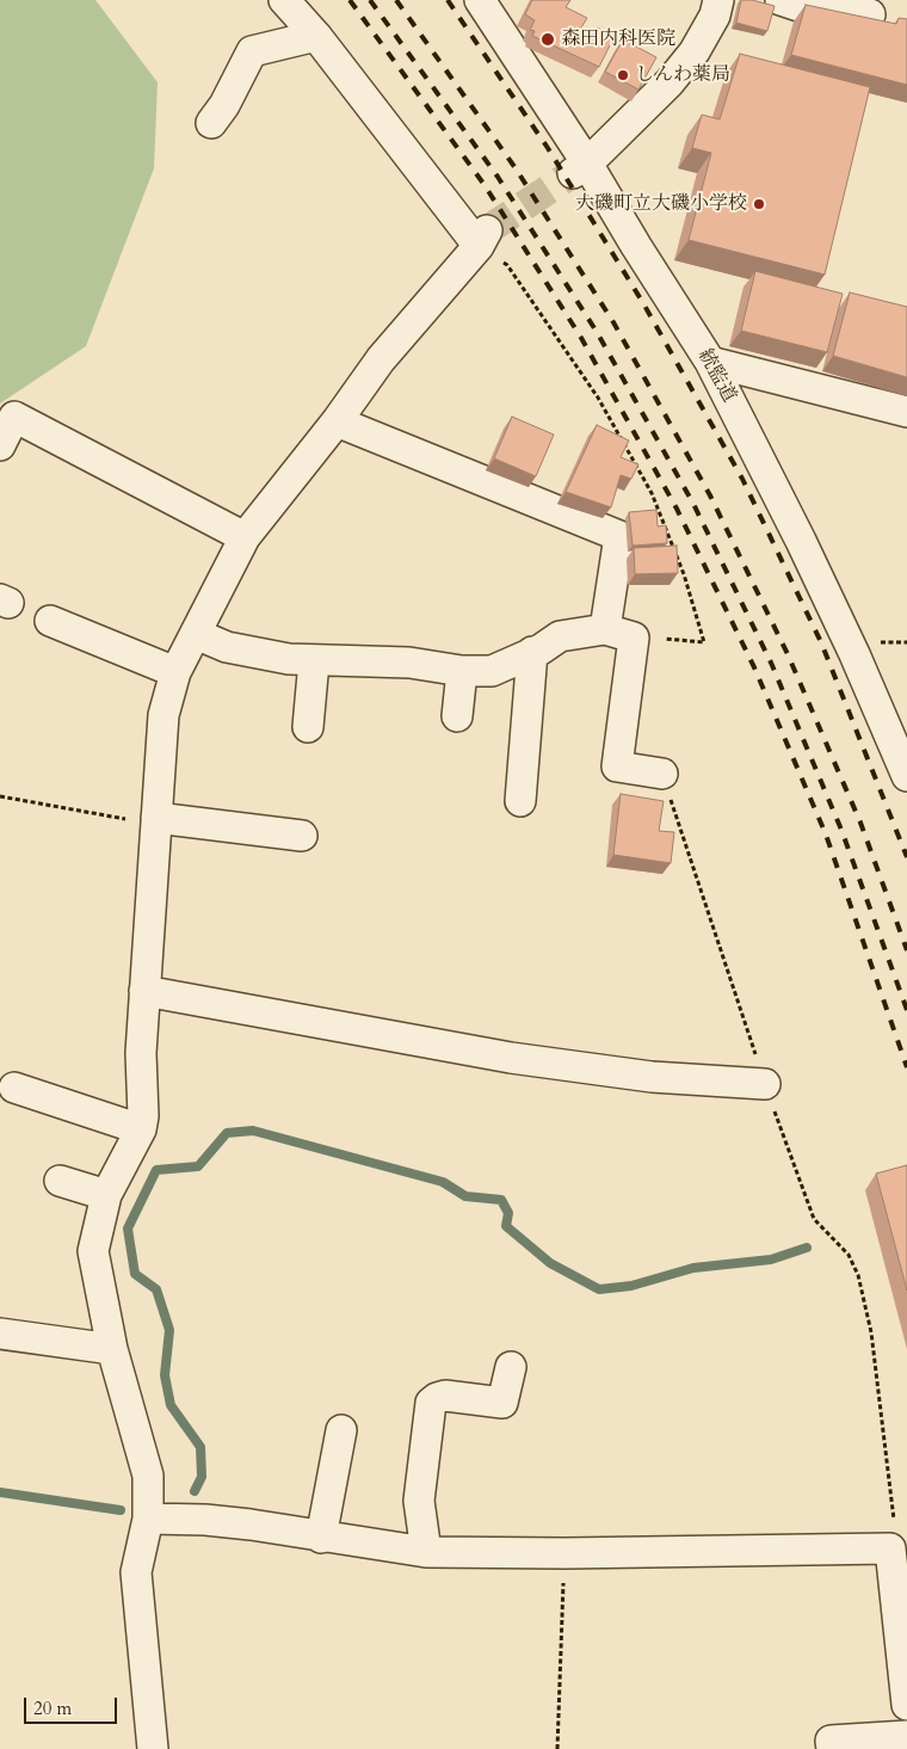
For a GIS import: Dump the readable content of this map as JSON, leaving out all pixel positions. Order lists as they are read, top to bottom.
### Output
{
  "streets": {
    "street": ["統監道"]
  },
  "places": ["森田内科医院", "しんわ薬局", "大磯町立大磯小学校"],
  "scale_bar": "20 m"
}
